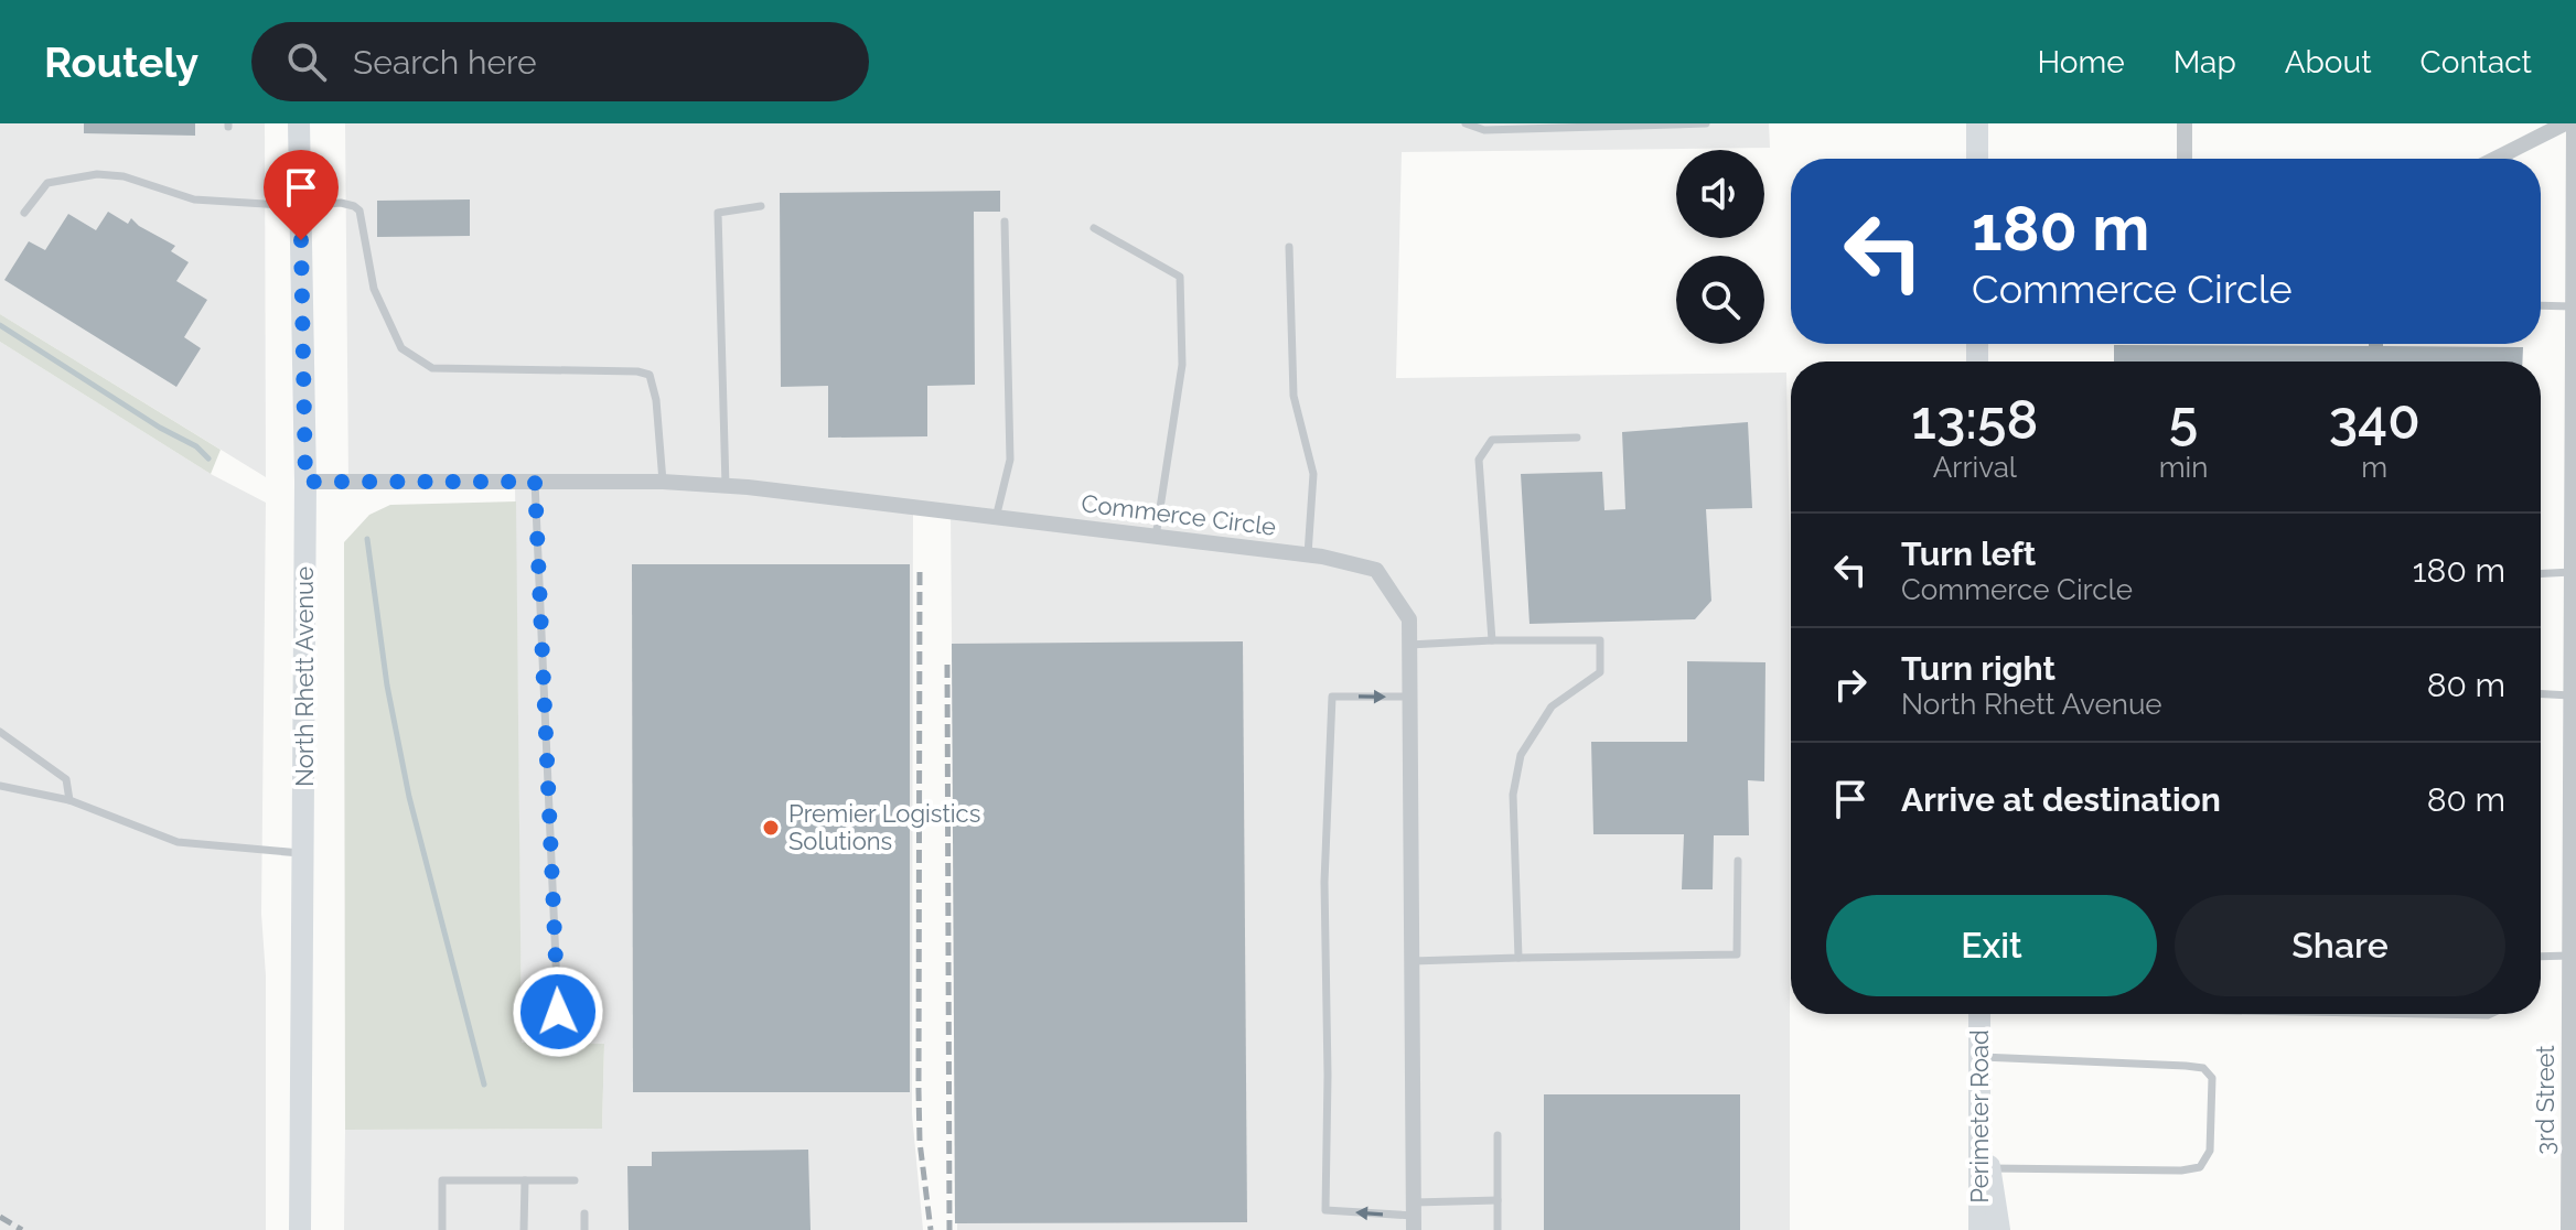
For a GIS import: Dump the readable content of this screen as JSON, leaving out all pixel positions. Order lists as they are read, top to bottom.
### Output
{
  "streets": {
    "main road": ["North Rhett Avenue", "Perimeter Road"],
    "street": ["Commerce Circle", "3rd Street"]
  },
  "crossings": [
    ["Commerce Circle", "North Rhett Avenue"]
  ],
  "places": ["Premier Logistics Solutions"],
  "page": {
    "header": "Routely",
    "search": "Search here",
    "nav": [
      "Home",
      "Map",
      "About",
      "Contact"
    ],
    "turn": ["180 m", "Commerce Circle"],
    "eta": [
      "13:58",
      "Arrival",
      "5",
      "min",
      "340",
      "m"
    ],
    "list": [
      {
        "name": "Turn left",
        "note": "Commerce Circle",
        "value": "180 m"
      },
      {
        "name": "Turn right",
        "note": "North Rhett Avenue",
        "value": "80 m"
      },
      {
        "name": "Arrive at destination",
        "value": "80 m"
      }
    ],
    "buttons": ["Exit", "Share"]
  }
}
